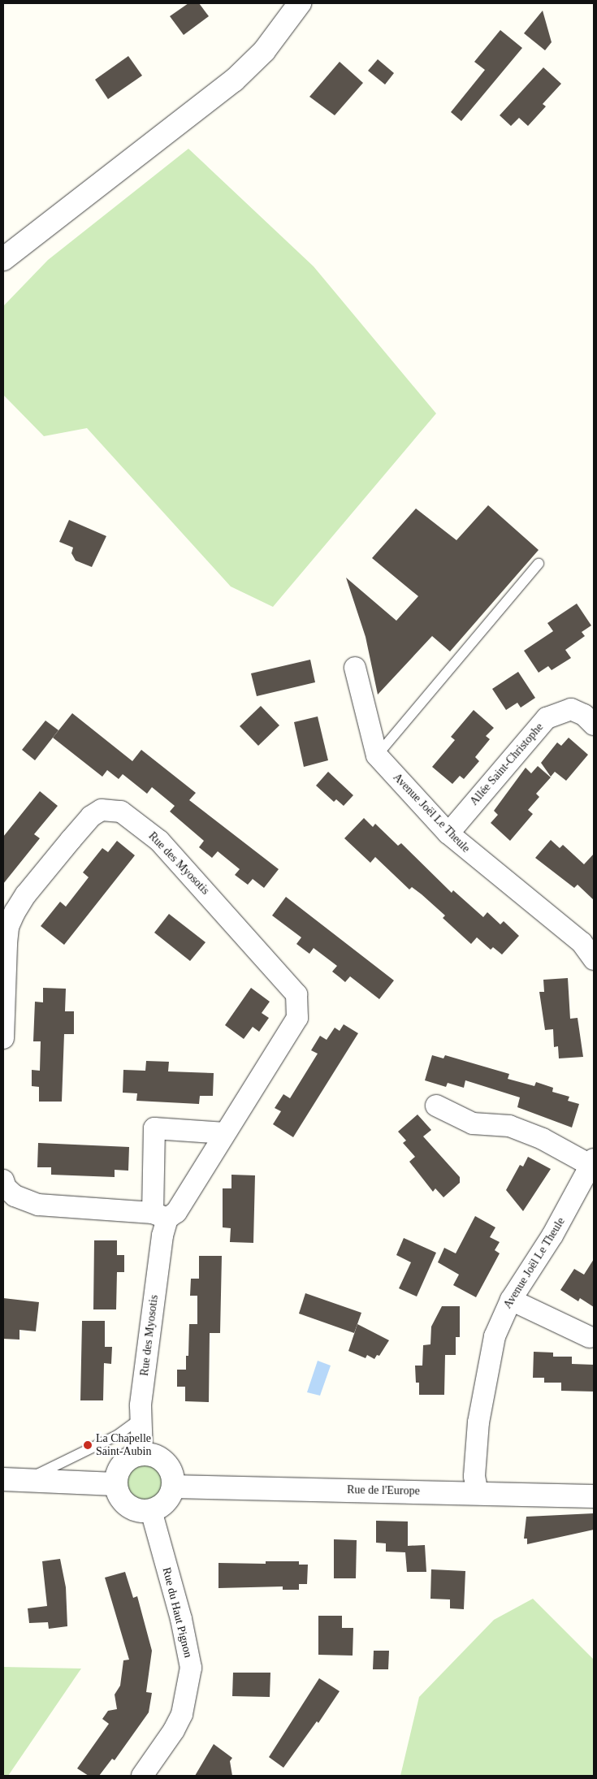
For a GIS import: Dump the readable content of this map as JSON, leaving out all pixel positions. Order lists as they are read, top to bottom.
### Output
{
  "streets": {
    "street": [
      "Allée Saint-Christophe",
      "Avenue Joël Le Theule",
      "Rue des Myosotis",
      "Rue de l'Europe",
      "Rue du Haut Pignon"
    ]
  },
  "crossings": [
    ["Allée Saint-Christophe", "Avenue Joël Le Theule"],
    ["Avenue Joël Le Theule", "Rue de l'Europe"],
    ["Rue des Myosotis", "Rue de l'Europe"],
    ["Rue des Myosotis", "Rue du Haut Pignon"],
    ["Rue de l'Europe", "Rue du Haut Pignon"]
  ],
  "places": ["La Chapelle Saint-Aubin"]
}
